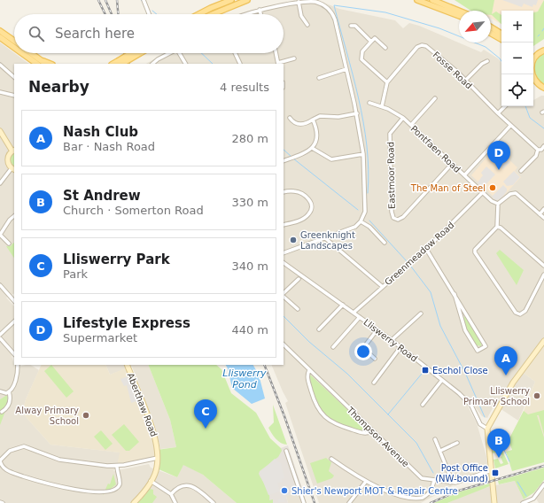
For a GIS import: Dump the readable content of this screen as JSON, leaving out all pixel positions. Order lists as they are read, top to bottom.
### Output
{
  "streets": {
    "street": [
      "Fosse Road",
      "Pontfaen Road",
      "Eastmoor Road",
      "Greenmeadow Road",
      "Lliswerry Road",
      "Aberthaw Road",
      "Thompson Avenue"
    ]
  },
  "crossings": [
    ["Fosse Road", "Pontfaen Road"],
    ["Pontfaen Road", "Eastmoor Road"],
    ["Pontfaen Road", "Greenmeadow Road"],
    ["Greenmeadow Road", "Lliswerry Road"]
  ],
  "water": ["Lliswerry Pond"],
  "places": {
    "other": [
      "The Man of Steel",
      "Greenknight Landscapes",
      "Lliswerry Primary School",
      "Alway Primary School",
      "Shier's Newport MOT & Repair Centre"
    ],
    "transit": ["Eschol Close", "Post Office (NW-bound)"]
  },
  "north": "bottom left",
  "page": {
    "map_buttons": ["+", "−"],
    "search": "Search here",
    "heading": ["Nearby", "4 results"],
    "list": [
      {
        "mark": "A",
        "name": "Nash Club",
        "note": "Bar · Nash Road",
        "value": "280 m"
      },
      {
        "mark": "B",
        "name": "St Andrew",
        "note": "Church · Somerton Road",
        "value": "330 m"
      },
      {
        "mark": "C",
        "name": "Lliswerry Park",
        "note": "Park",
        "value": "340 m"
      },
      {
        "mark": "D",
        "name": "Lifestyle Express",
        "note": "Supermarket",
        "value": "440 m"
      }
    ],
    "pins": [
      "D",
      "A",
      "C",
      "B"
    ]
  }
}
